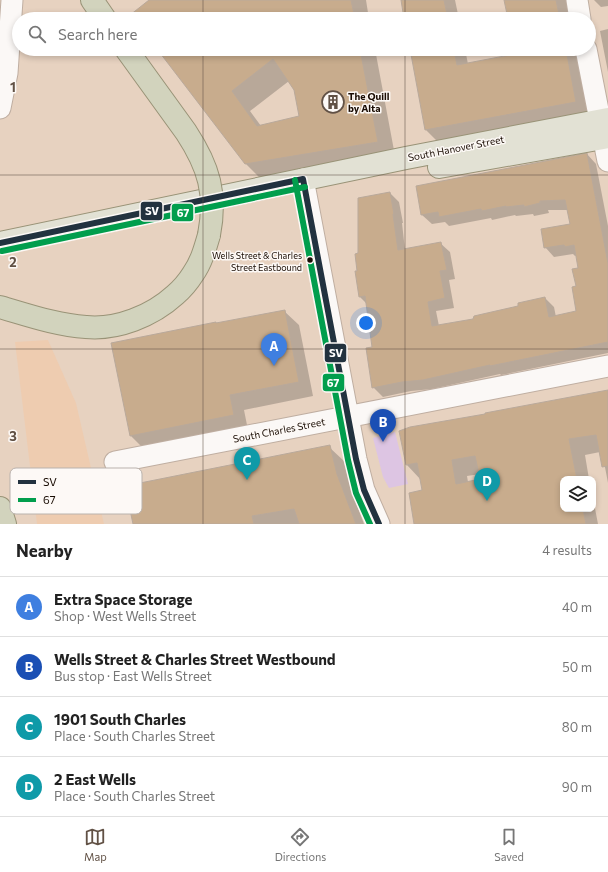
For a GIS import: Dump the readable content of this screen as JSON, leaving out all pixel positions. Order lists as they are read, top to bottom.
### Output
{
  "streets": {
    "main road": ["South Hanover Street"],
    "street": ["South Charles Street"]
  },
  "places": {
    "building": ["The Quill by Alta"],
    "other": ["Wells Street & Charles Street Eastbound"]
  },
  "lines": ["transit line SV", "transit line 67"],
  "legend": ["SV", "67"],
  "page": {
    "search": "Search here",
    "pins": [
      "A",
      "B",
      "C",
      "D"
    ],
    "heading": ["Nearby", "4 results"],
    "list": [
      {
        "mark": "A",
        "name": "Extra Space Storage",
        "note": "Shop · West Wells Street",
        "value": "40 m"
      },
      {
        "mark": "B",
        "name": "Wells Street & Charles Street Westbound",
        "note": "Bus stop · East Wells Street",
        "value": "50 m"
      },
      {
        "mark": "C",
        "name": "1901 South Charles",
        "note": "Place · South Charles Street",
        "value": "80 m"
      },
      {
        "mark": "D",
        "name": "2 East Wells",
        "note": "Place · South Charles Street",
        "value": "90 m"
      }
    ],
    "nav": ["Map", "Directions", "Saved"]
  },
  "grid": {
    "rows": ["1", "2", "3"]
  }
}
